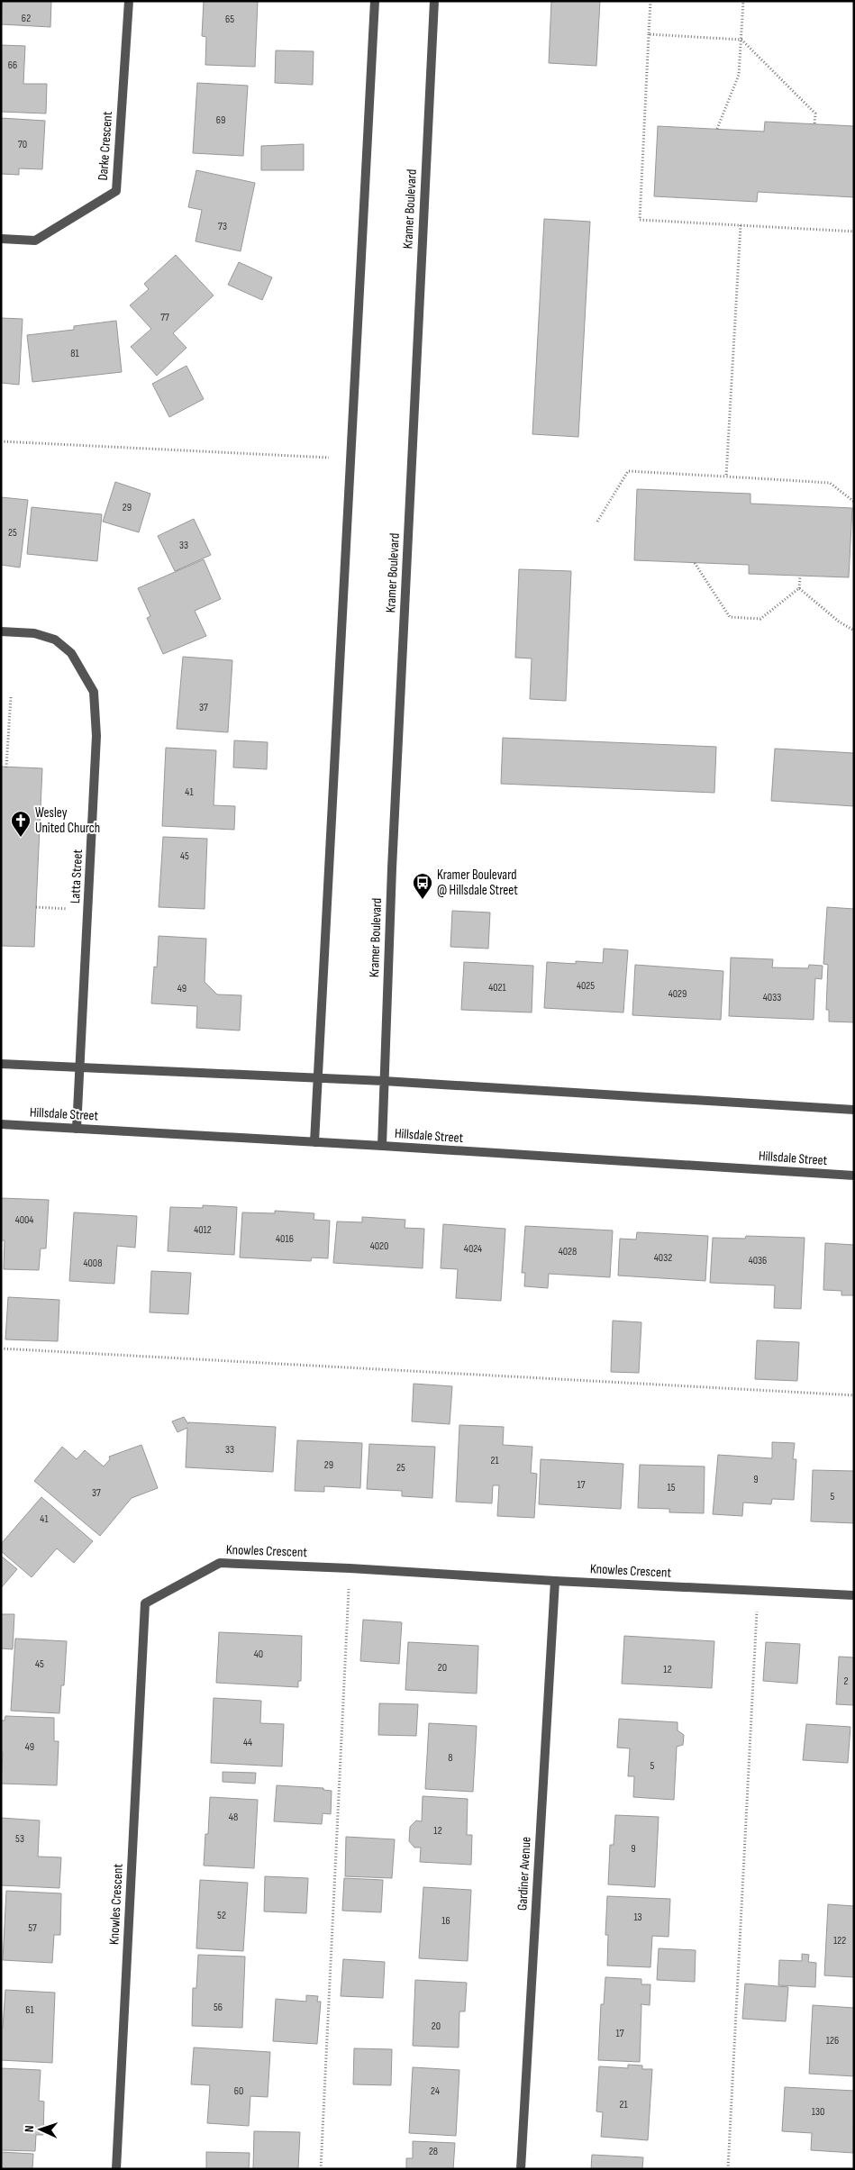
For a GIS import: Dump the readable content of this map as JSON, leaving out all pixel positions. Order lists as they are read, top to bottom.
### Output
{
  "streets": {
    "street": [
      "Darke Crescent",
      "Kramer Boulevard",
      "Latta Street",
      "Hillsdale Street",
      "Knowles Crescent",
      "Gardiner Avenue"
    ]
  },
  "crossings": [
    ["Kramer Boulevard", "Hillsdale Street"],
    ["Latta Street", "Hillsdale Street"],
    ["Knowles Crescent", "Gardiner Avenue"]
  ],
  "places": {
    "church": ["Wesley United Church"],
    "bus stop": ["Kramer Boulevard @ Hillsdale Street"]
  },
  "house_numbers": [
    "62",
    "65",
    "66",
    "69",
    "70",
    "73",
    "77",
    "81",
    "29",
    "25",
    "33",
    "37",
    "41",
    "45",
    "4025",
    "4021",
    "49",
    "4029",
    "4033",
    "4004",
    "4012",
    "4016",
    "4020",
    "4024",
    "4028",
    "4032",
    "4036",
    "4008",
    "33",
    "21",
    "29",
    "25",
    "9",
    "17",
    "15",
    "37",
    "5",
    "41",
    "40",
    "45",
    "20",
    "12",
    "2",
    "44",
    "49",
    "8",
    "5",
    "48",
    "12",
    "53",
    "9",
    "52",
    "13",
    "16",
    "57",
    "122",
    "56",
    "61",
    "20",
    "17",
    "126",
    "60",
    "24",
    "21",
    "130",
    "28"
  ],
  "north": "left"
}
